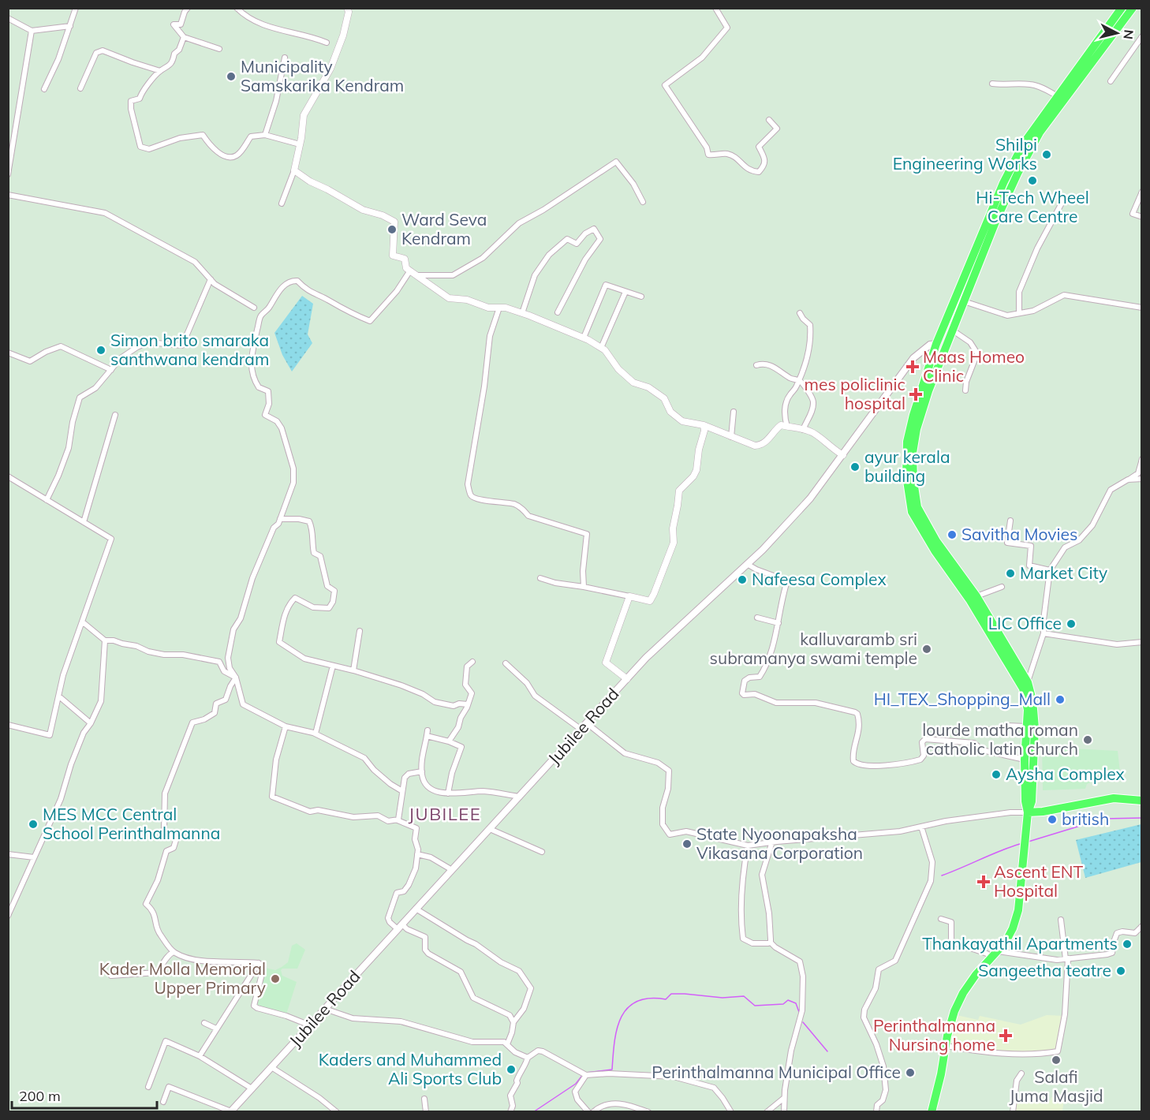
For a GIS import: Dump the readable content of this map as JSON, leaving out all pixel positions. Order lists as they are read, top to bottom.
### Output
{
  "streets": {
    "main road": ["Jubilee Road"]
  },
  "districts": ["JUBILEE"],
  "places": {
    "other": [
      "Municipality Samskarika Kendram",
      "Shilpi Engineering Works",
      "Hi-Tech Wheel Care Centre",
      "Ward Seva Kendram",
      "Simon brito smaraka santhwana kendram",
      "ayur kerala building",
      "Savitha Movies",
      "Market City",
      "Nafeesa Complex",
      "LIC Office",
      "kalluvaramb sri subramanya swami temple",
      "HI_TEX_Shopping_Mall",
      "lourde matha roman catholic latin church",
      "Aysha Complex",
      "british",
      "MES MCC Central School Perinthalmanna",
      "State Nyoonapaksha Vikasana Corporation",
      "Thankayathil Apartments",
      "Sangeetha teatre",
      "Kader Molla Memorial Upper Primary",
      "Salafi Juma Masjid",
      "Kaders and Muhammed Ali Sports Club",
      "Perinthalmanna Municipal Office"
    ],
    "health": [
      "Maas Homeo Clinic",
      "mes policlinic hospital",
      "Ascent ENT Hospital",
      "Perinthalmanna Nursing home"
    ]
  },
  "scale_bar": "200 m",
  "north": "right"
}
